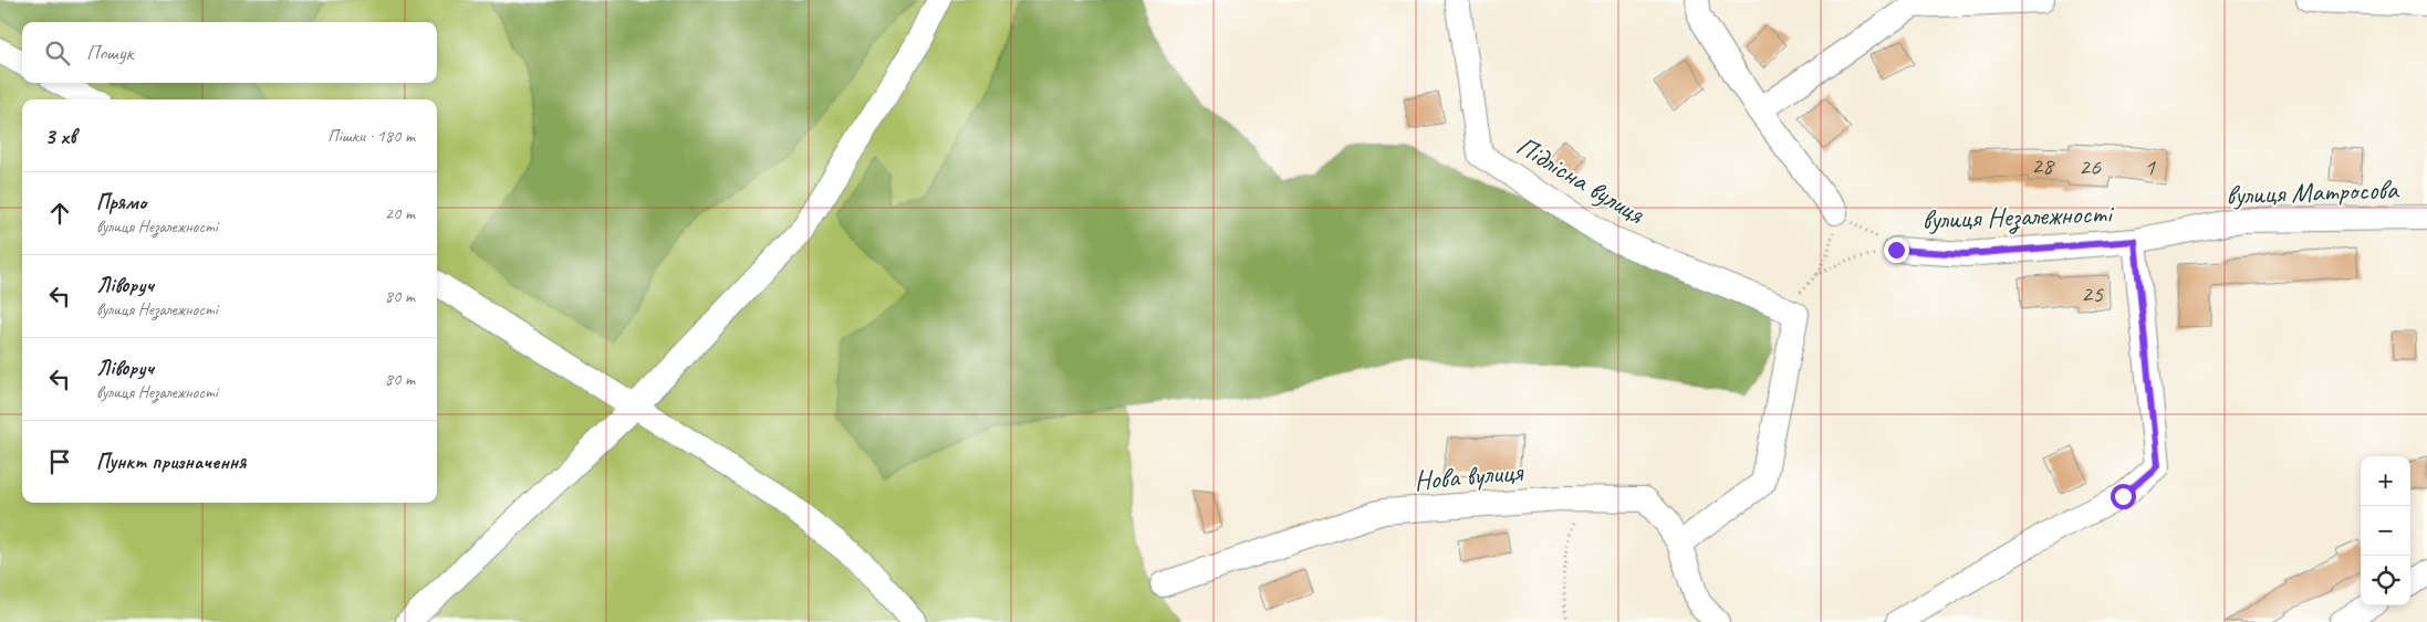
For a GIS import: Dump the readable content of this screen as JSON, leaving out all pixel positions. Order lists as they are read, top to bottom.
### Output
{
  "streets": {
    "street": [
      "Підлісна вулиця",
      "вулиця Матросова",
      "вулиця Незалежності",
      "Нова вулиця"
    ]
  },
  "crossings": [
    ["вулиця Матросова", "вулиця Незалежності"]
  ],
  "house_numbers": [
    "28",
    "26",
    "1",
    "25"
  ],
  "page": {
    "search": "Пошук",
    "heading": ["3 хв", "Пішки · 180 m"],
    "list": [
      ["Прямо", "вулиця Незалежності", "20 m"],
      ["Ліворуч", "вулиця Незалежності", "80 m"],
      ["Ліворуч", "вулиця Незалежності", "80 m"],
      "Пункт призначення"
    ],
    "map_buttons": ["+", "−"]
  }
}
